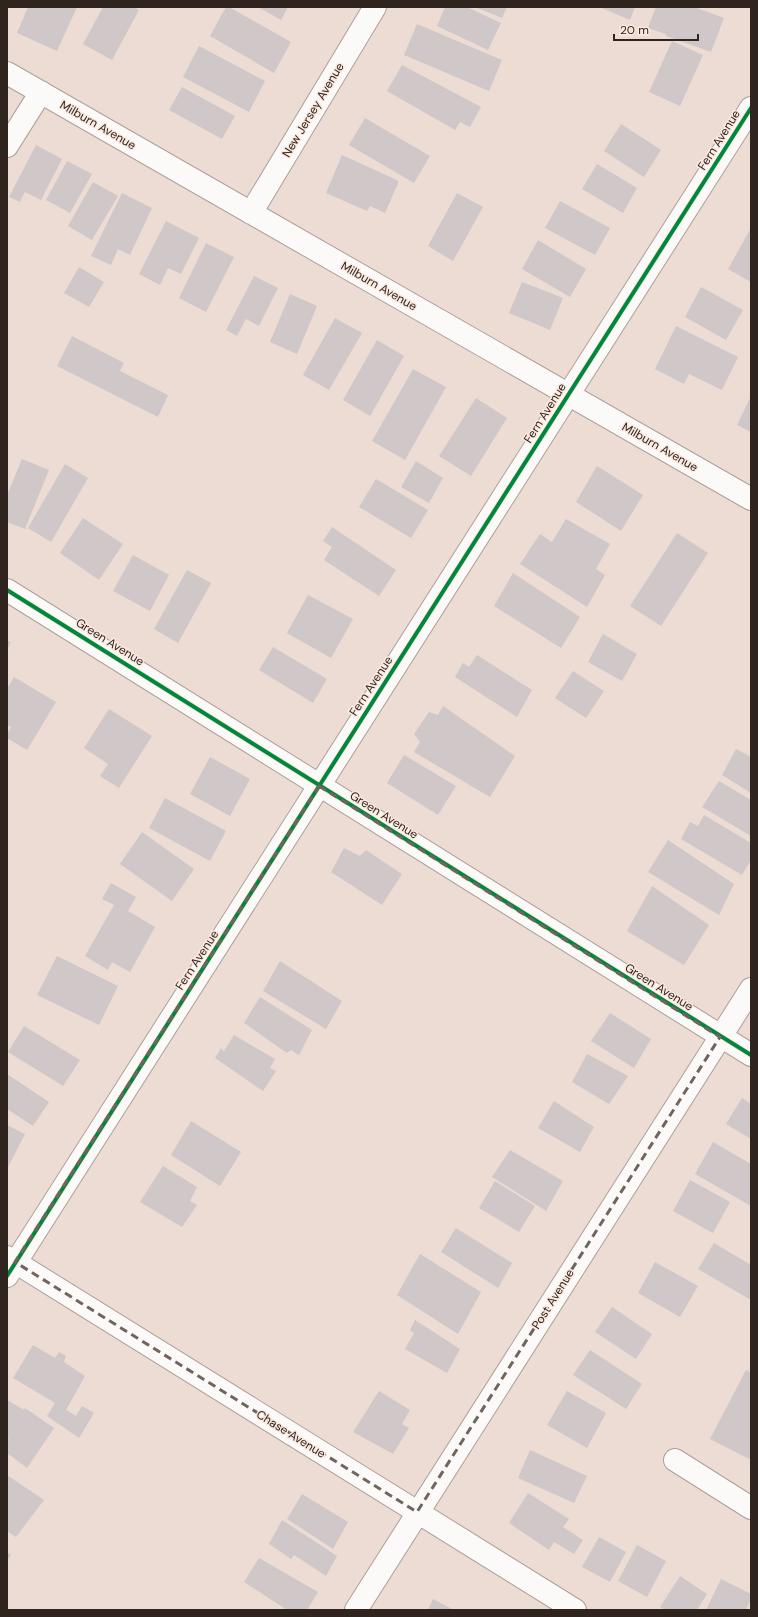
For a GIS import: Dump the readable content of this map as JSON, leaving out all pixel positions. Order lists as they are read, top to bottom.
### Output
{
  "streets": {
    "street": [
      "New Jersey Avenue",
      "Milburn Avenue",
      "Fern Avenue",
      "Green Avenue",
      "Post Avenue",
      "Chase Avenue"
    ]
  },
  "crossings": [
    ["New Jersey Avenue", "Milburn Avenue"],
    ["Milburn Avenue", "Fern Avenue"],
    ["Fern Avenue", "Green Avenue"],
    ["Fern Avenue", "Chase Avenue"],
    ["Green Avenue", "Post Avenue"],
    ["Post Avenue", "Chase Avenue"]
  ],
  "scale_bar": "20 m"
}
